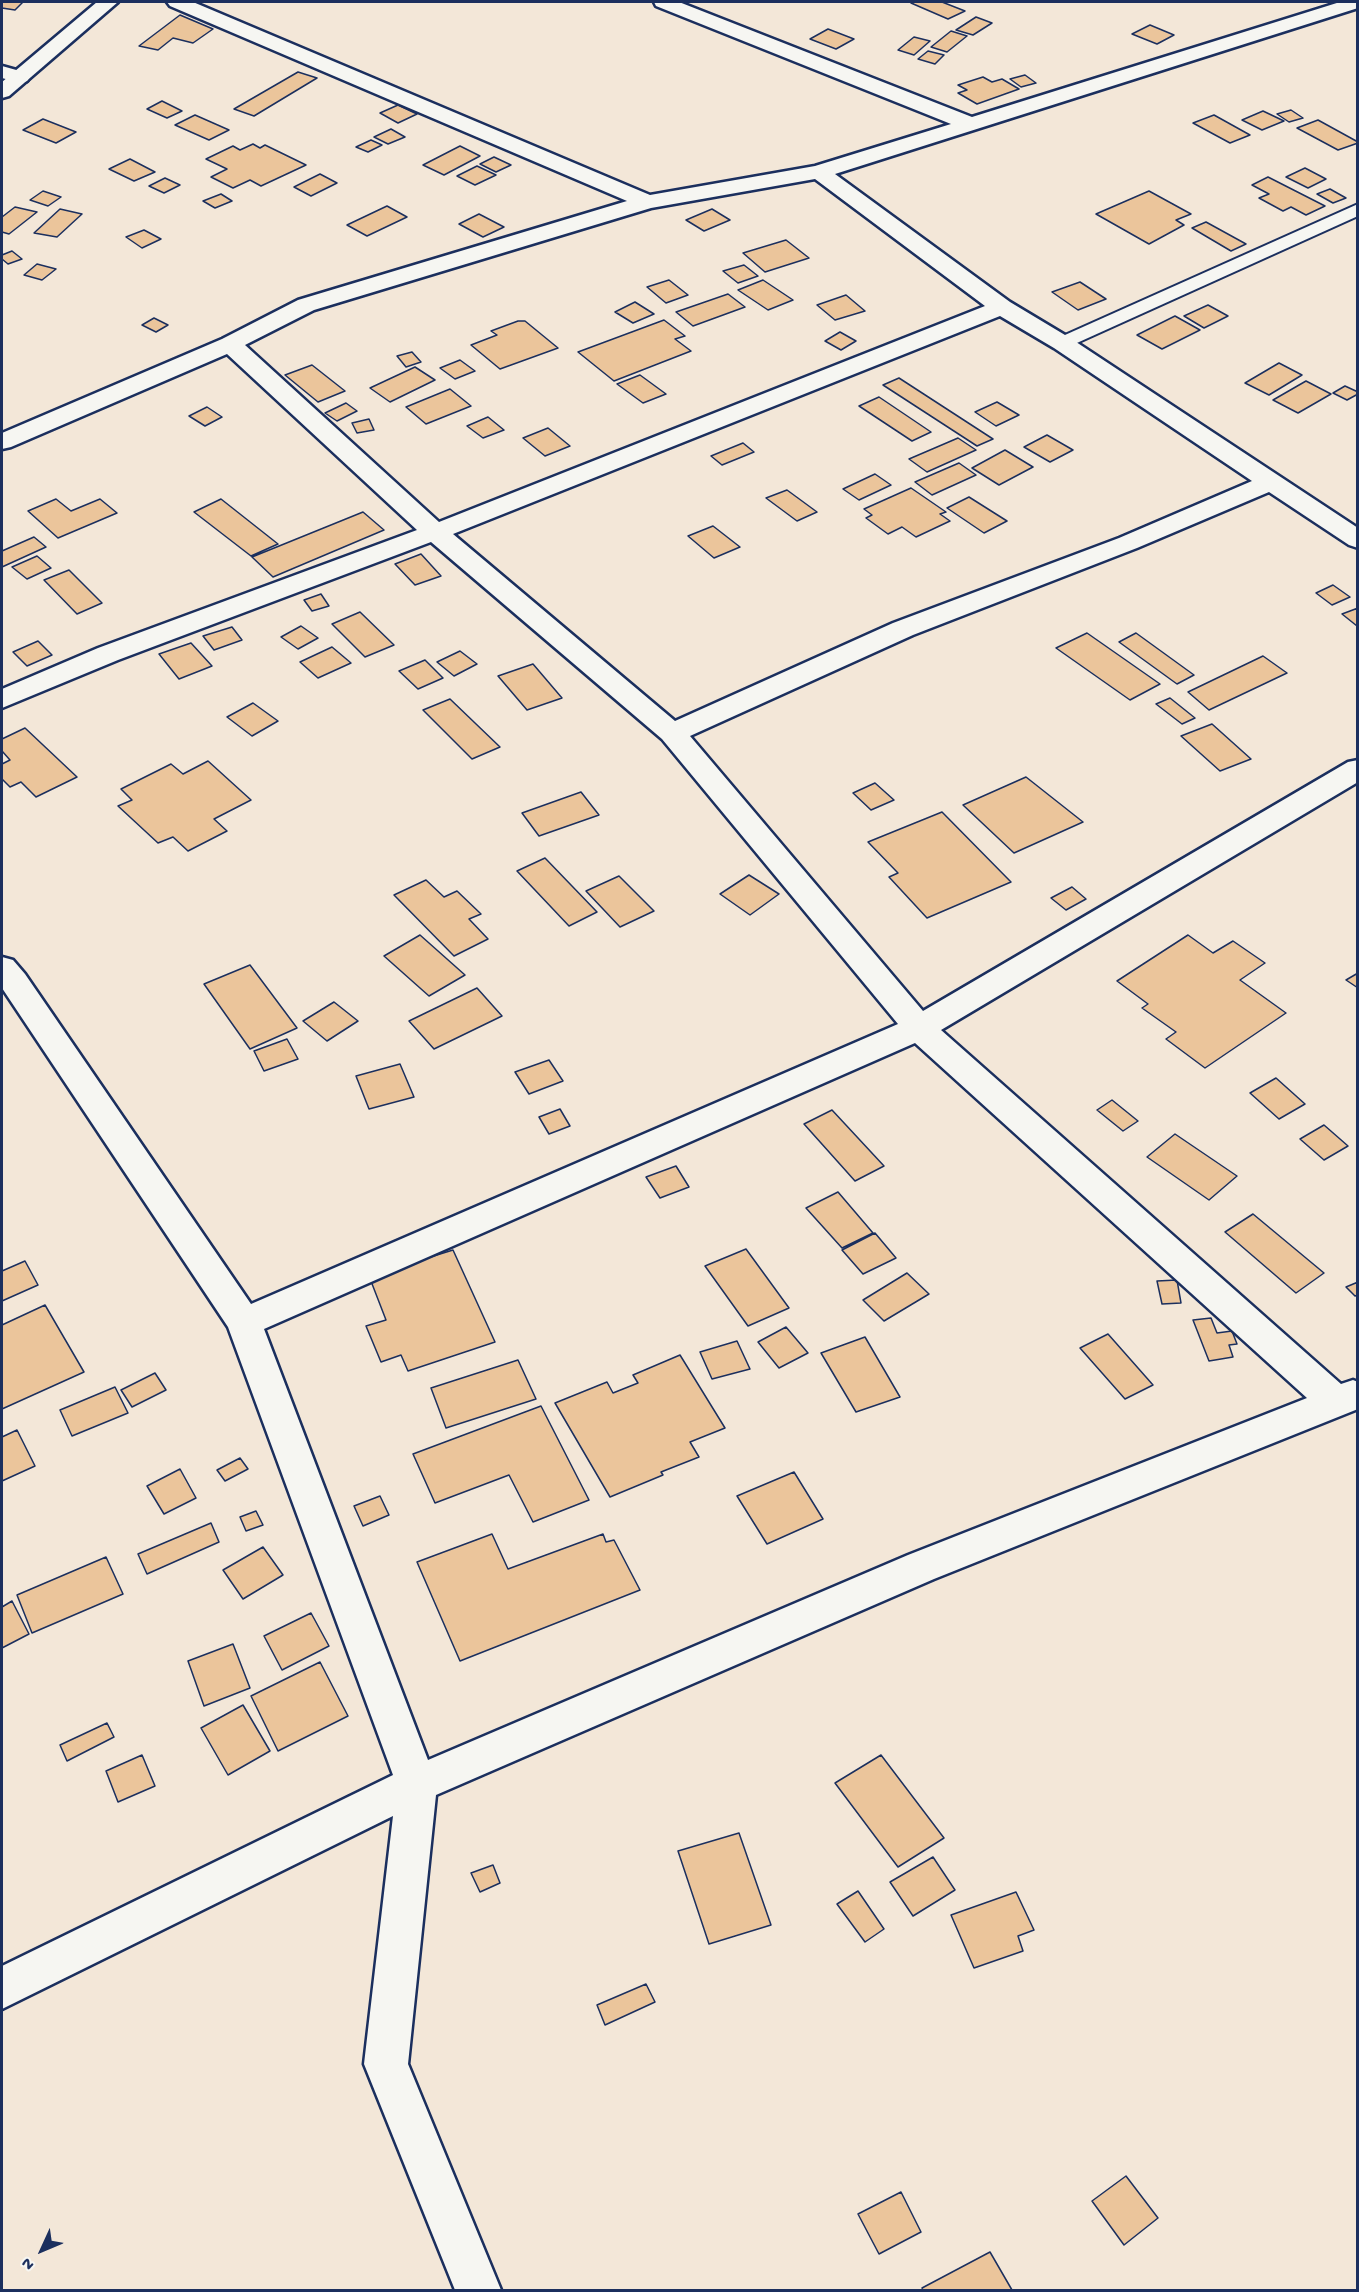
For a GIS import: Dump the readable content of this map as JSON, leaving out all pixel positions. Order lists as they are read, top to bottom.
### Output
{
  "north": "bottom left"
}
